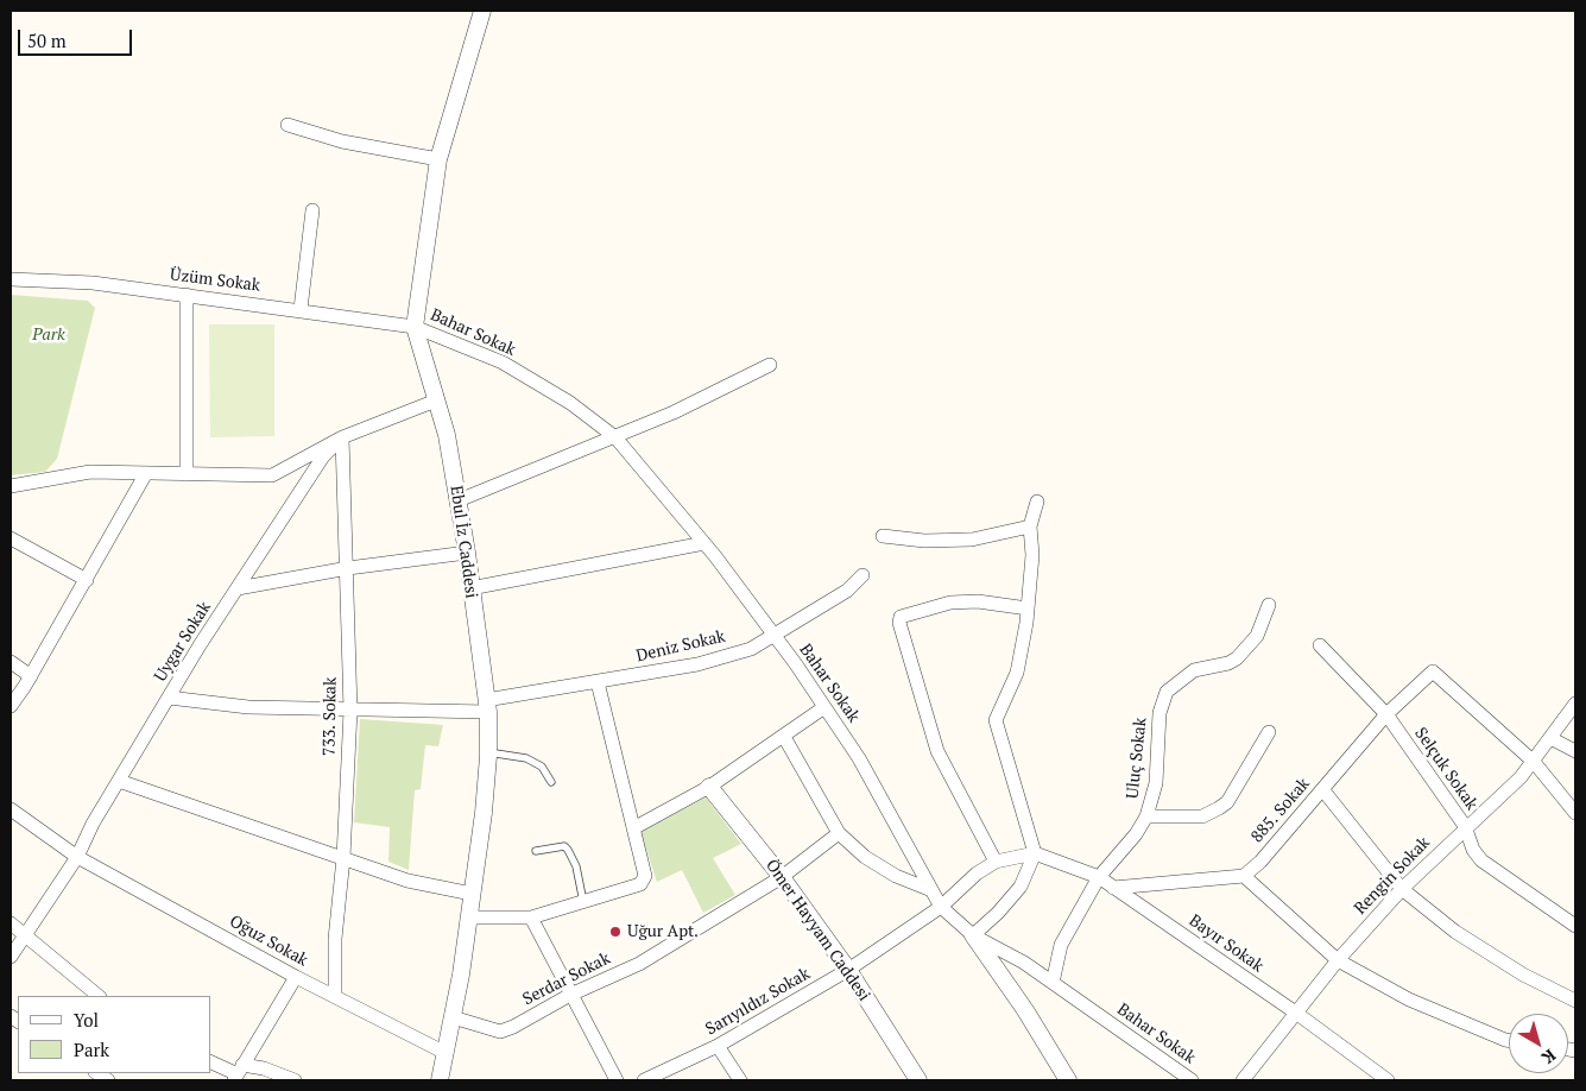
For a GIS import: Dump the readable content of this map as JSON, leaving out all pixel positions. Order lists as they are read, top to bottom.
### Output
{
  "streets": {
    "street": [
      "Üzüm Sokak",
      "Bahar Sokak",
      "Ebul İz Caddesi",
      "Uygar Sokak",
      "Deniz Sokak",
      "733. Sokak",
      "Uluç Sokak",
      "Selçuk Sokak",
      "885. Sokak",
      "Rengin Sokak",
      "Ömer Hayyam Caddesi",
      "Oğuz Sokak",
      "Bayır Sokak",
      "Serdar Sokak",
      "Sarıyıldız Sokak"
    ]
  },
  "crossings": [
    ["Üzüm Sokak", "Bahar Sokak"],
    ["Üzüm Sokak", "Ebul İz Caddesi"],
    ["Bahar Sokak", "Ebul İz Caddesi"],
    ["Bahar Sokak", "Deniz Sokak"],
    ["Bahar Sokak", "Uluç Sokak"],
    ["Bahar Sokak", "Sarıyıldız Sokak"],
    ["Ebul İz Caddesi", "Uygar Sokak"],
    ["Ebul İz Caddesi", "Deniz Sokak"],
    ["Ebul İz Caddesi", "Oğuz Sokak"],
    ["Ebul İz Caddesi", "Serdar Sokak"],
    ["Uygar Sokak", "Deniz Sokak"],
    ["Uygar Sokak", "733. Sokak"],
    ["Uygar Sokak", "Oğuz Sokak"],
    ["Deniz Sokak", "733. Sokak"],
    ["733. Sokak", "Oğuz Sokak"],
    ["Uluç Sokak", "Bayır Sokak"],
    ["Selçuk Sokak", "885. Sokak"],
    ["Selçuk Sokak", "Rengin Sokak"],
    ["885. Sokak", "Rengin Sokak"],
    ["Rengin Sokak", "Bayır Sokak"],
    ["Ömer Hayyam Caddesi", "Serdar Sokak"],
    ["Ömer Hayyam Caddesi", "Sarıyıldız Sokak"],
    ["Bayır Sokak", "Sarıyıldız Sokak"]
  ],
  "parks": ["Park"],
  "places": ["Uğur Apt."],
  "legend": ["Yol", "Park"],
  "scale_bar": "50 m",
  "north": "bottom right"
}
